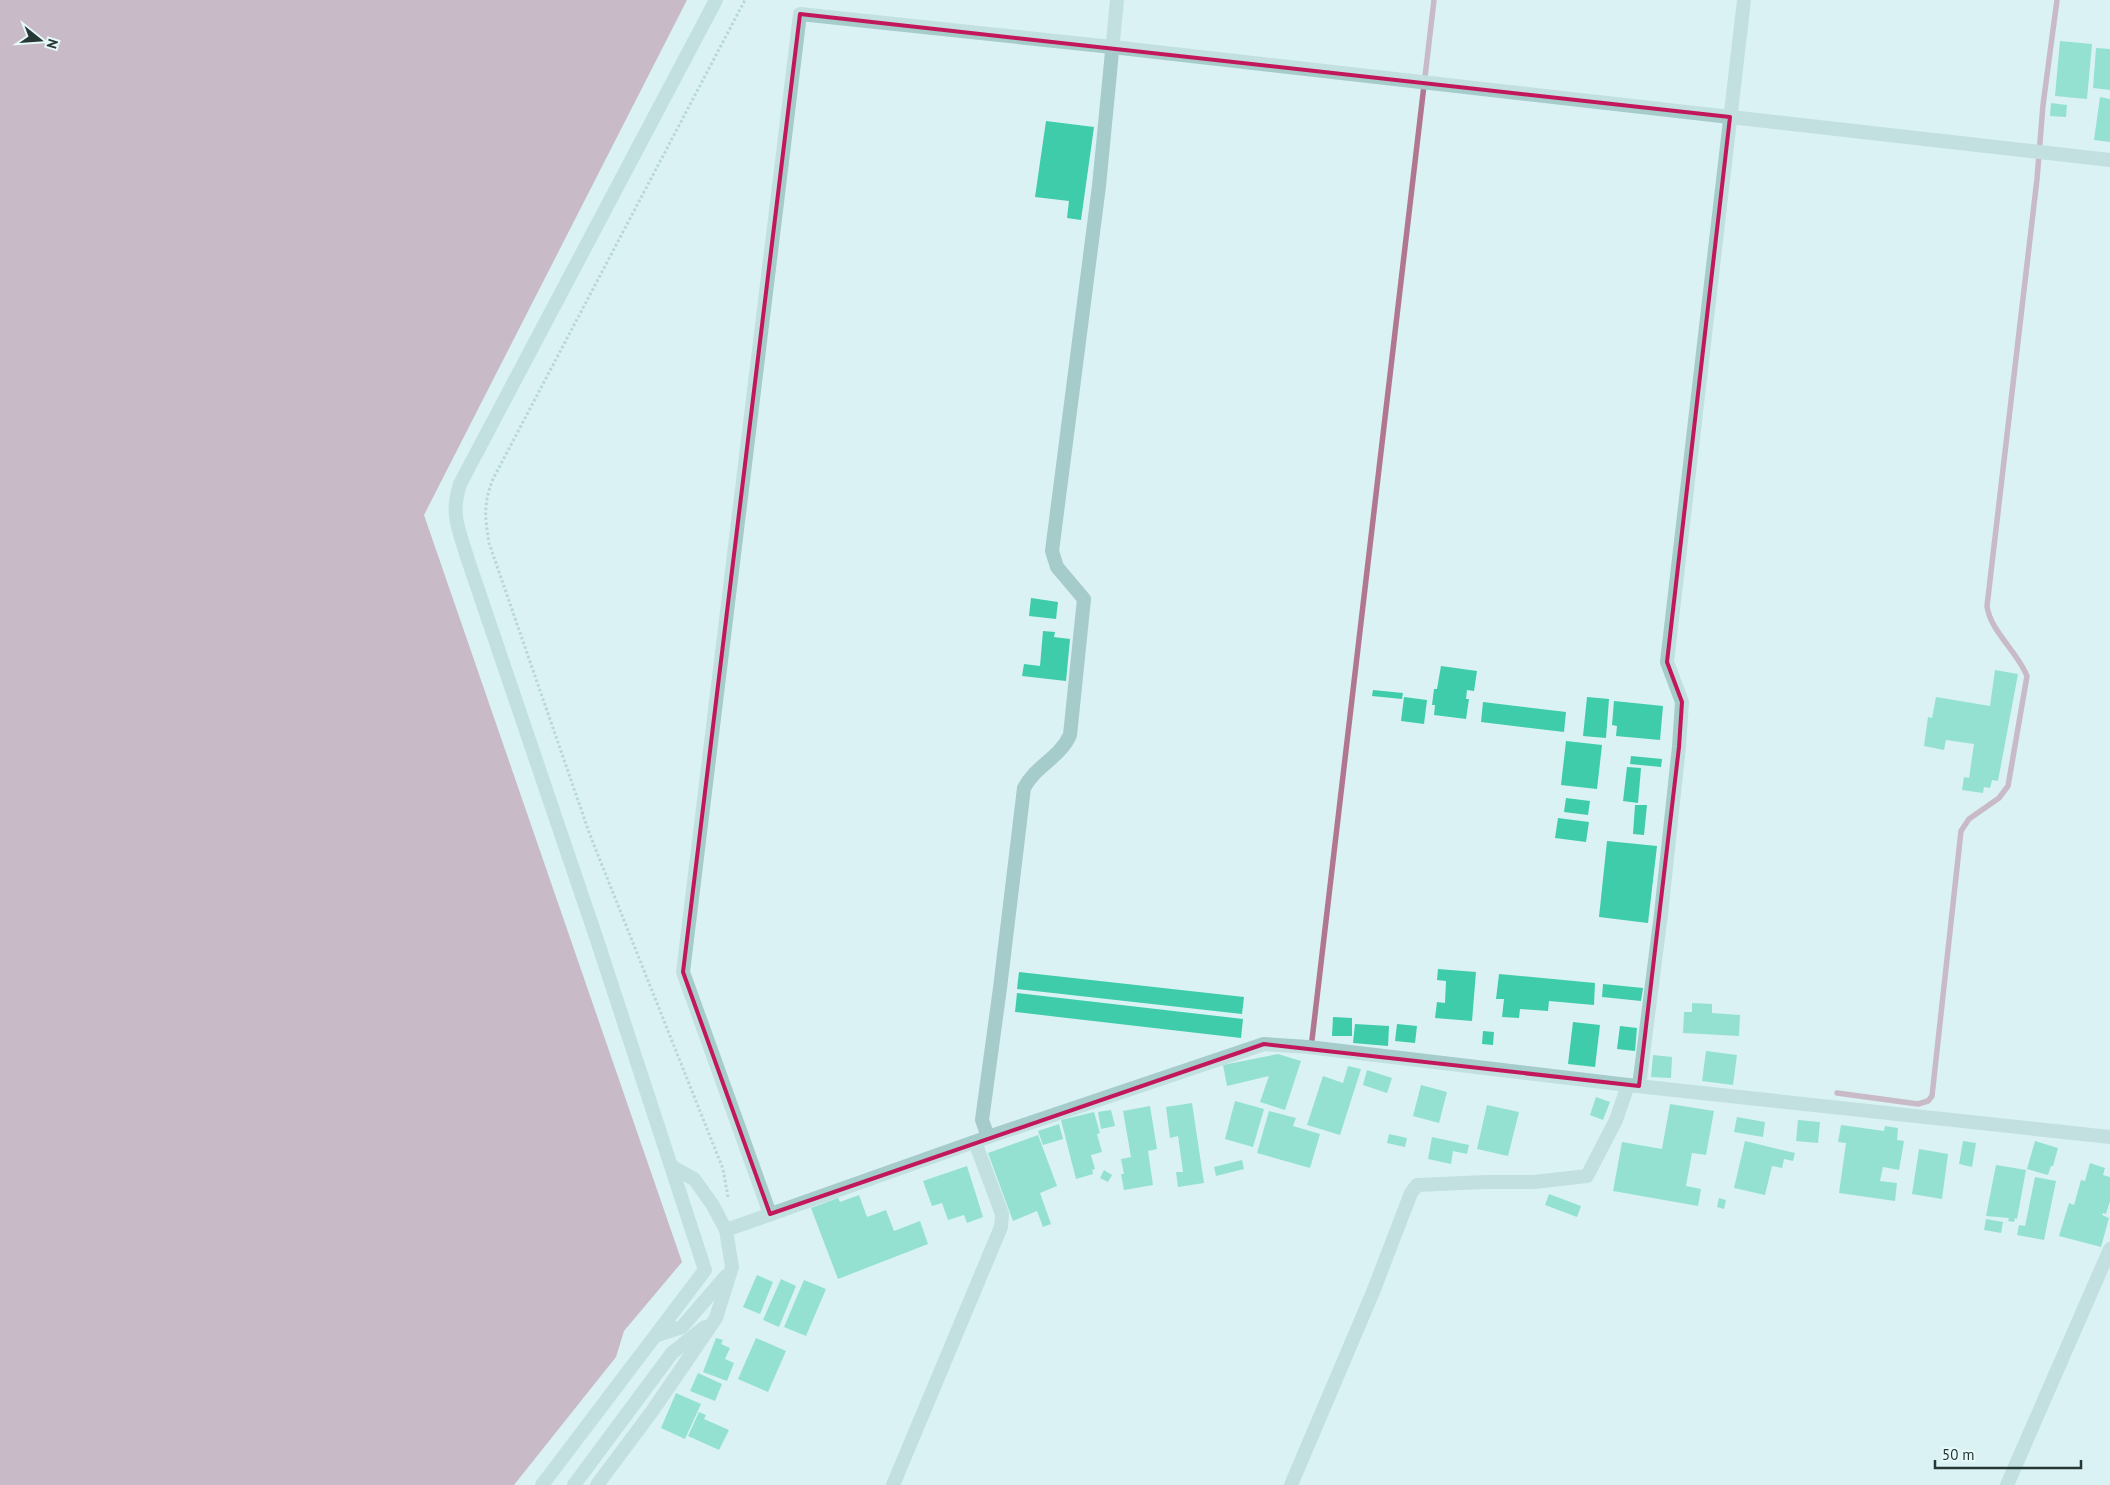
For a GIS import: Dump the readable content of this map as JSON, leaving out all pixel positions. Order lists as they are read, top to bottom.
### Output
{
  "scale_bar": "50 m",
  "north": "right"
}
